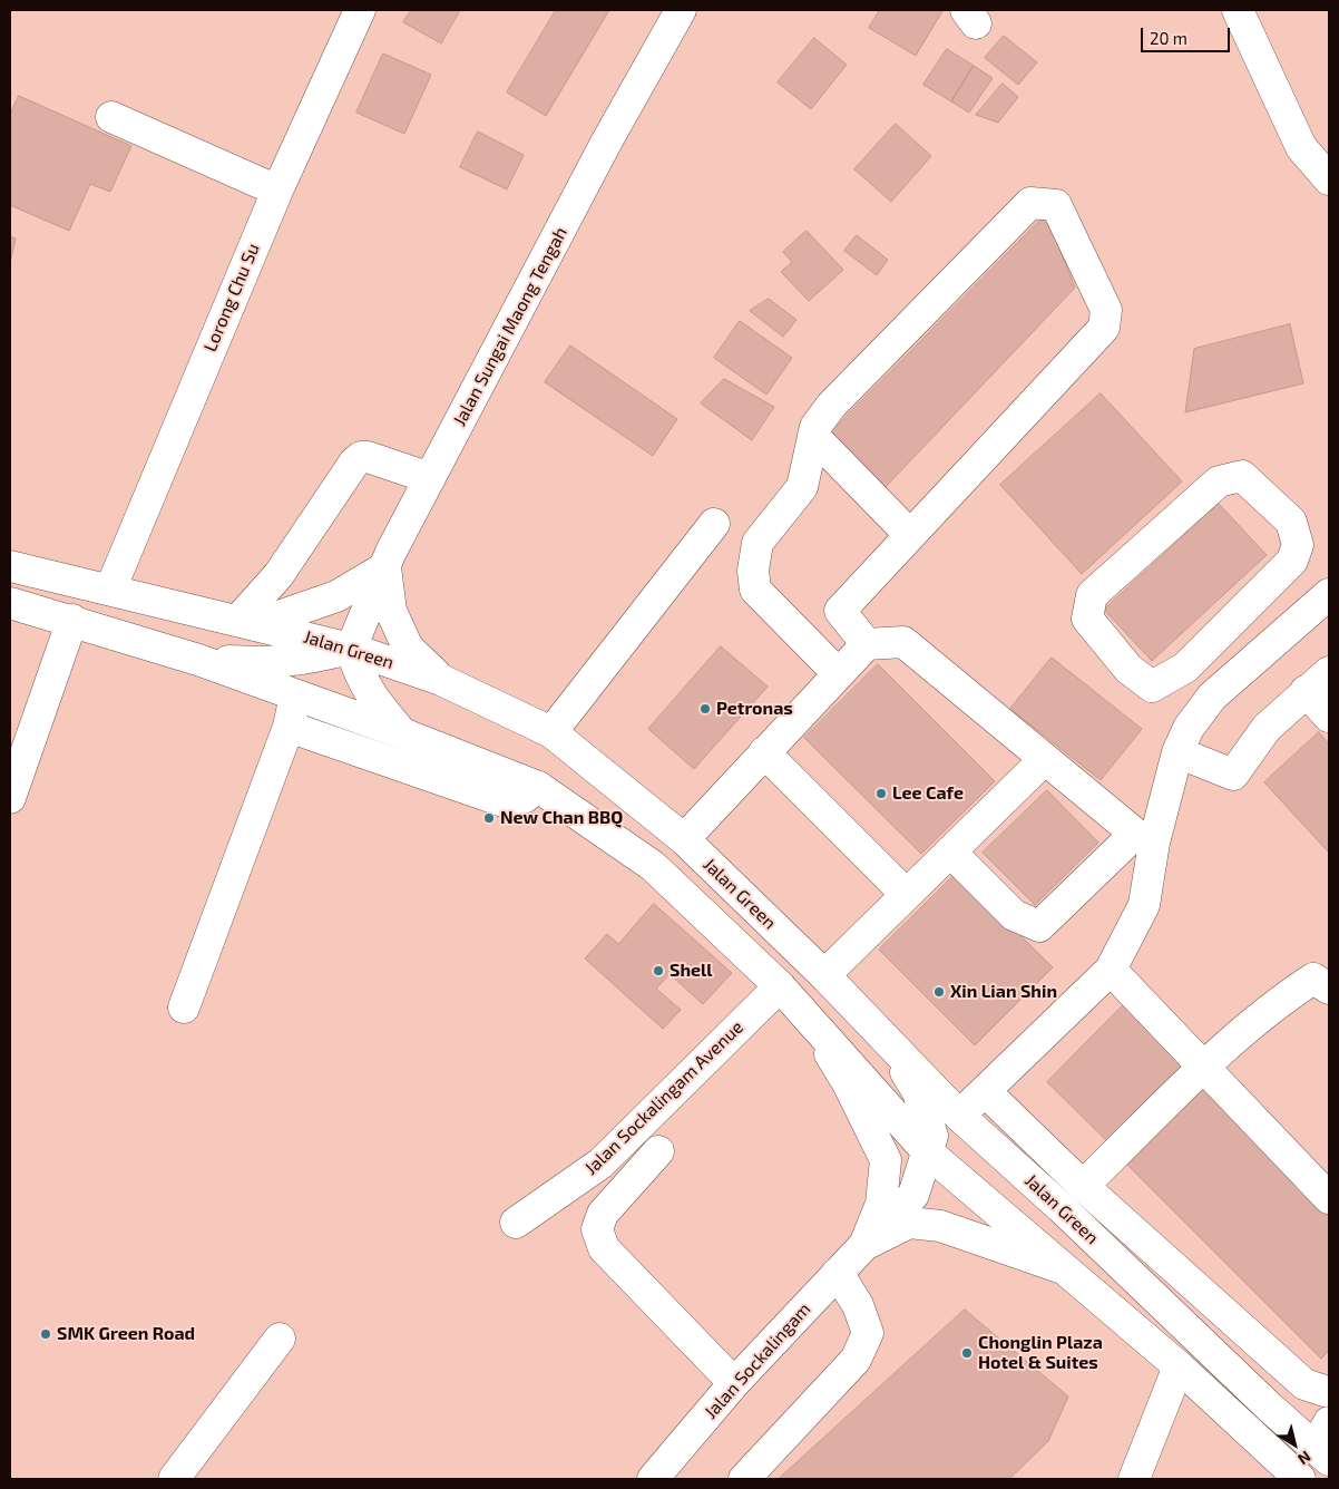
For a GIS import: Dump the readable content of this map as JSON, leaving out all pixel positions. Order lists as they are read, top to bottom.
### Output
{
  "streets": {
    "street": [
      "Lorong Chu Su",
      "Jalan Sungai Maong Tengah",
      "Jalan Green",
      "Jalan Sockalingam Avenue",
      "Jalan Sockalingam"
    ]
  },
  "crossings": [
    ["Lorong Chu Su", "Jalan Green"],
    ["Jalan Sungai Maong Tengah", "Jalan Green"]
  ],
  "places": [
    "Petronas",
    "Lee Cafe",
    "New Chan BBQ",
    "Shell",
    "Xin Lian Shin",
    "SMK Green Road",
    "Chonglin Plaza Hotel & Suites"
  ],
  "scale_bar": "20 m",
  "north": "bottom right"
}
